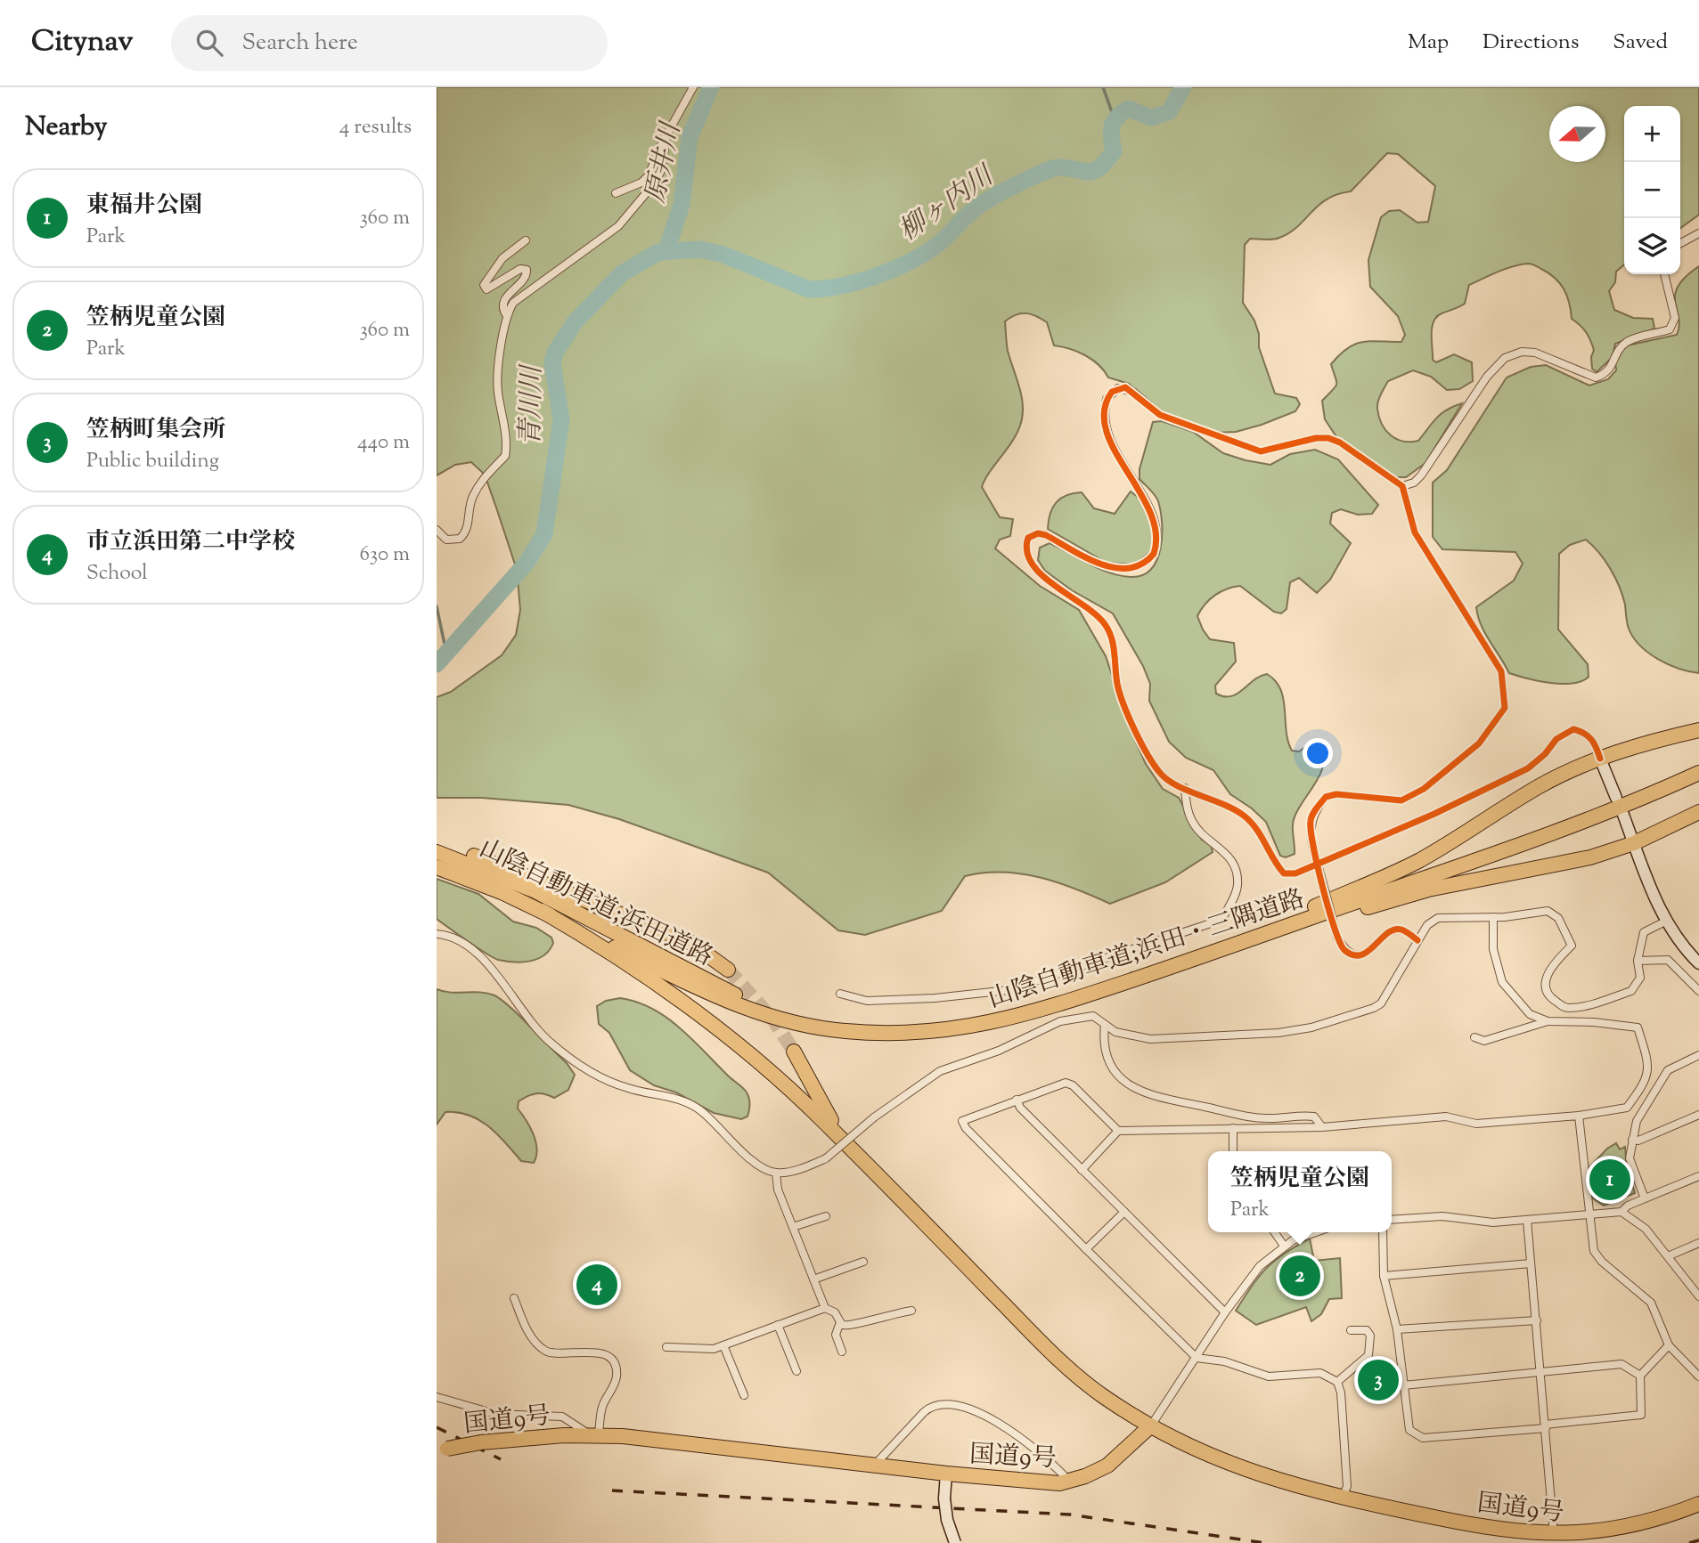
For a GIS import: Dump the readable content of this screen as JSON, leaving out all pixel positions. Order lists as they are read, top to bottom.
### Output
{
  "streets": {
    "highway": ["山陰自動車道;浜田道路", "山陰自動車道;浜田・三隅道路", "国道9号"]
  },
  "crossings": [
    ["山陰自動車道;浜田道路", "山陰自動車道;浜田・三隅道路"]
  ],
  "water": ["原井川", "柳ヶ内川", "青川川"],
  "north": "left",
  "page": {
    "header": "Citynav",
    "search": "Search here",
    "nav": ["Map", "Directions", "Saved"],
    "heading": ["Nearby", "4 results"],
    "map_buttons": ["+", "−"],
    "list": [
      {
        "mark": "1",
        "name": "東福井公園",
        "note": "Park",
        "value": "360 m"
      },
      {
        "mark": "2",
        "name": "笠柄児童公園",
        "note": "Park",
        "value": "360 m"
      },
      {
        "mark": "3",
        "name": "笠柄町集会所",
        "note": "Public building",
        "value": "440 m"
      },
      {
        "mark": "4",
        "name": "市立浜田第二中学校",
        "note": "School",
        "value": "630 m"
      }
    ],
    "popup": ["笠柄児童公園", "Park"],
    "pins": [
      "1",
      "2",
      "4",
      "3"
    ]
  }
}
